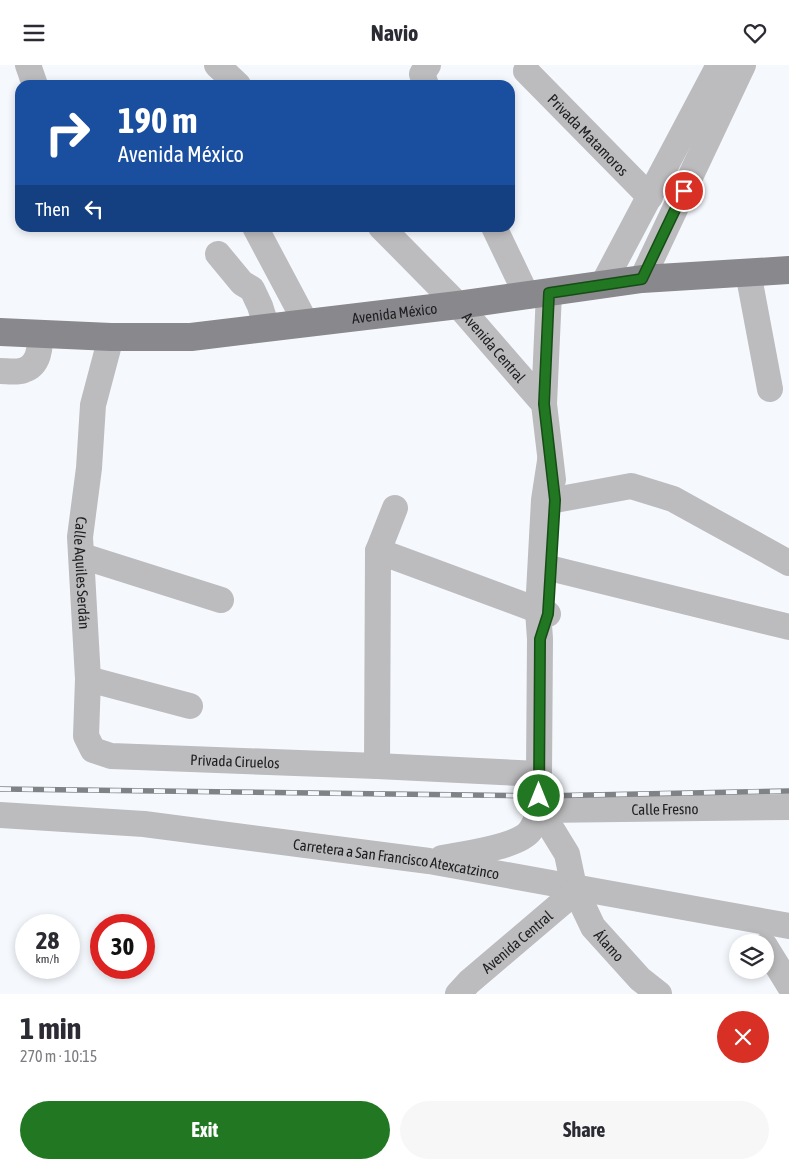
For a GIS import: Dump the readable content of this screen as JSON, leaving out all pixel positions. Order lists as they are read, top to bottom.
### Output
{
  "streets": {
    "main road": ["Avenida México"],
    "street": [
      "Privada Matamoros",
      "Avenida Central",
      "Calle Aquiles Serdán",
      "Privada Ciruelos",
      "Calle Fresno",
      "Carretera a San Francisco Atexcatzinco",
      "Álamo"
    ]
  },
  "crossings": [
    ["Avenida México", "Avenida Central"],
    ["Avenida México", "Calle Aquiles Serdán"],
    ["Avenida Central", "Privada Ciruelos"],
    ["Avenida Central", "Calle Fresno"],
    ["Avenida Central", "Carretera a San Francisco Atexcatzinco"],
    ["Avenida Central", "Álamo"],
    ["Calle Aquiles Serdán", "Privada Ciruelos"],
    ["Carretera a San Francisco Atexcatzinco", "Álamo"]
  ],
  "page": {
    "header": "Navio",
    "turn": ["190 m", "Avenida México"],
    "then": "Then",
    "speed": "28 km/h",
    "limit": "30",
    "heading": ["1 min", "270 m · 10:15"],
    "buttons": ["Exit", "Share"]
  }
}
